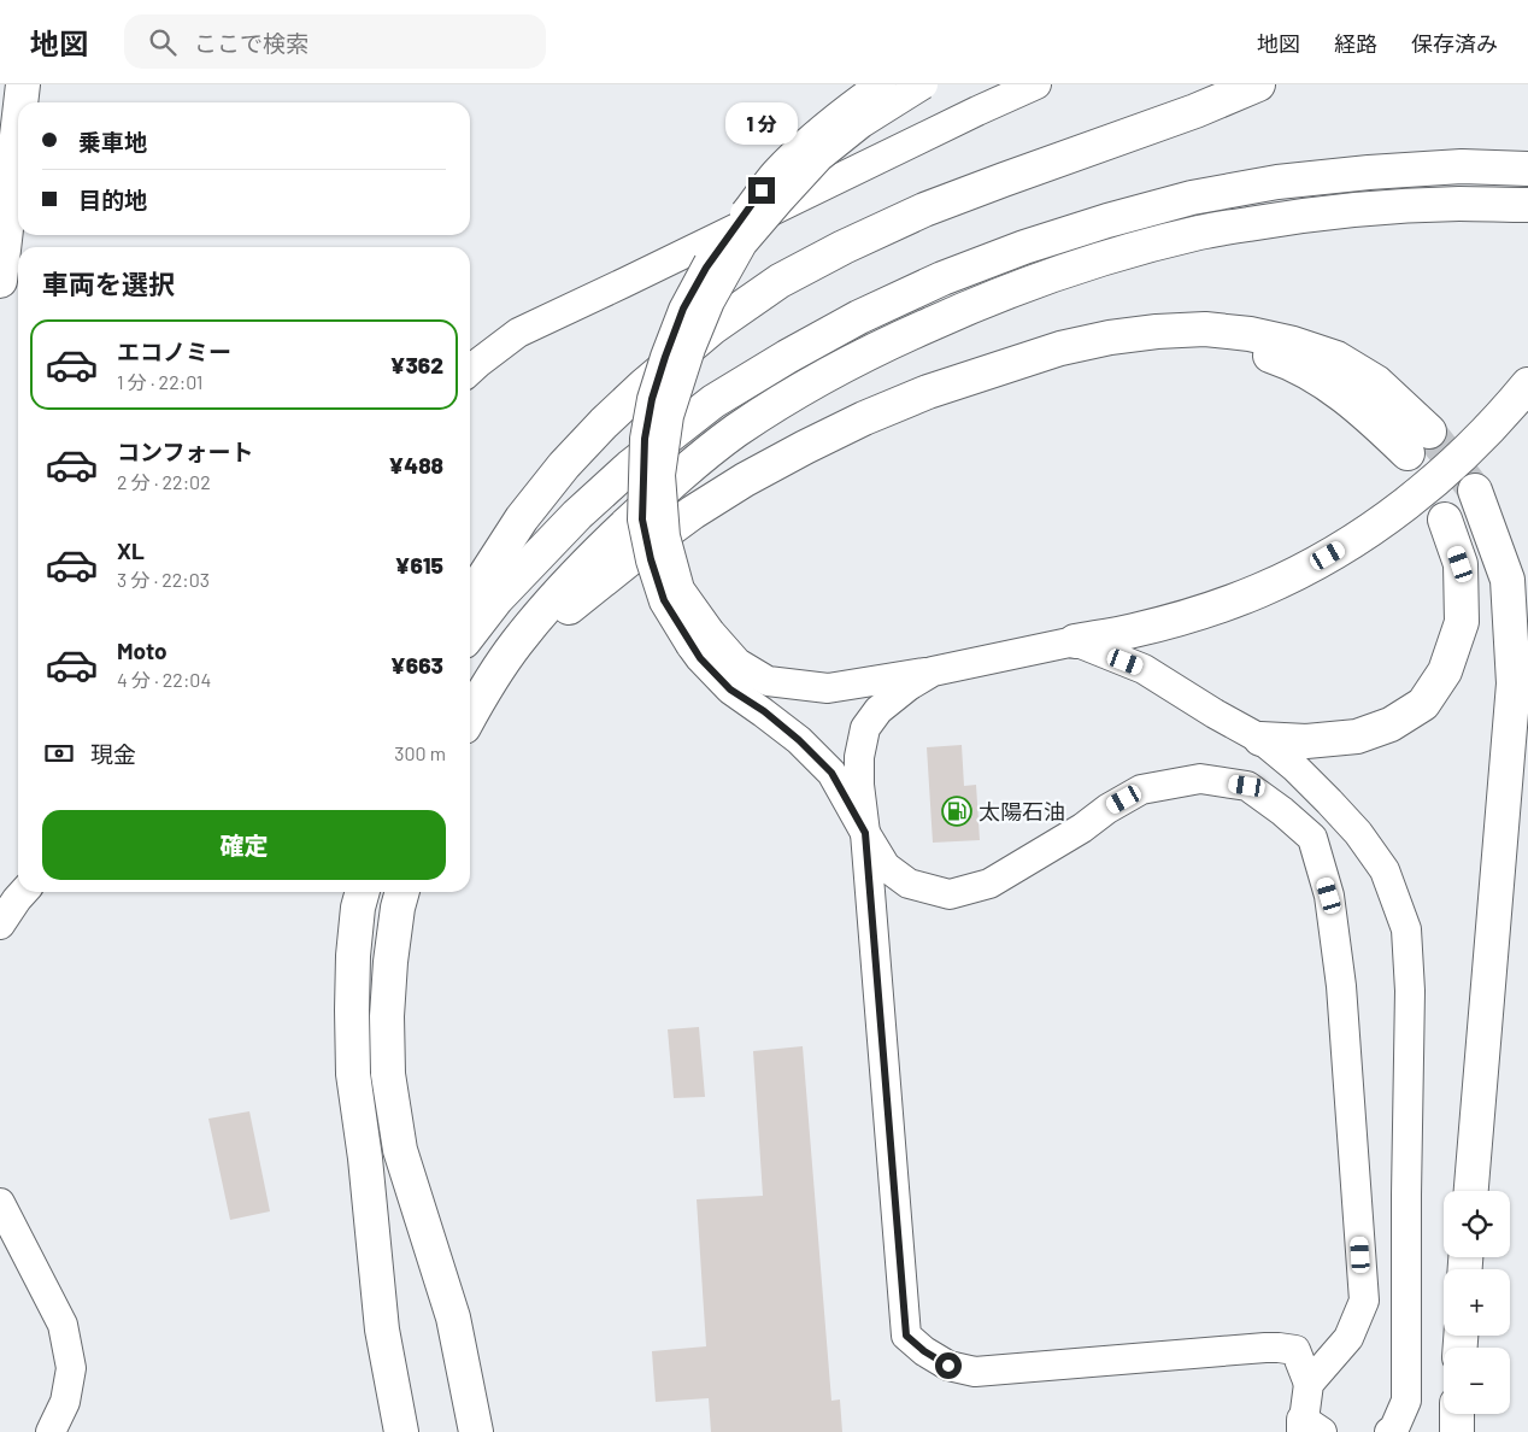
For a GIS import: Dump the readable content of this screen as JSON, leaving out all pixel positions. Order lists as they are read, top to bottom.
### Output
{
  "places": {
    "fuel station": ["太陽石油"]
  },
  "page": {
    "header": "地図",
    "search": "ここで検索",
    "nav": ["地図", "経路", "保存済み"],
    "bubble": "1 分",
    "banner": ["乗車地", "目的地"],
    "heading": "車両を選択",
    "list": [
      {
        "name": "エコノミー",
        "note": "1 分 · 22:01",
        "value": "¥362"
      },
      {
        "name": "コンフォート",
        "note": "2 分 · 22:02",
        "value": "¥488"
      },
      {
        "name": "XL",
        "note": "3 分 · 22:03",
        "value": "¥615"
      },
      {
        "name": "Moto",
        "note": "4 分 · 22:04",
        "value": "¥663"
      }
    ],
    "pay": ["現金", "300 m"],
    "buttons": "確定",
    "map_buttons": ["+", "−"]
  }
}
